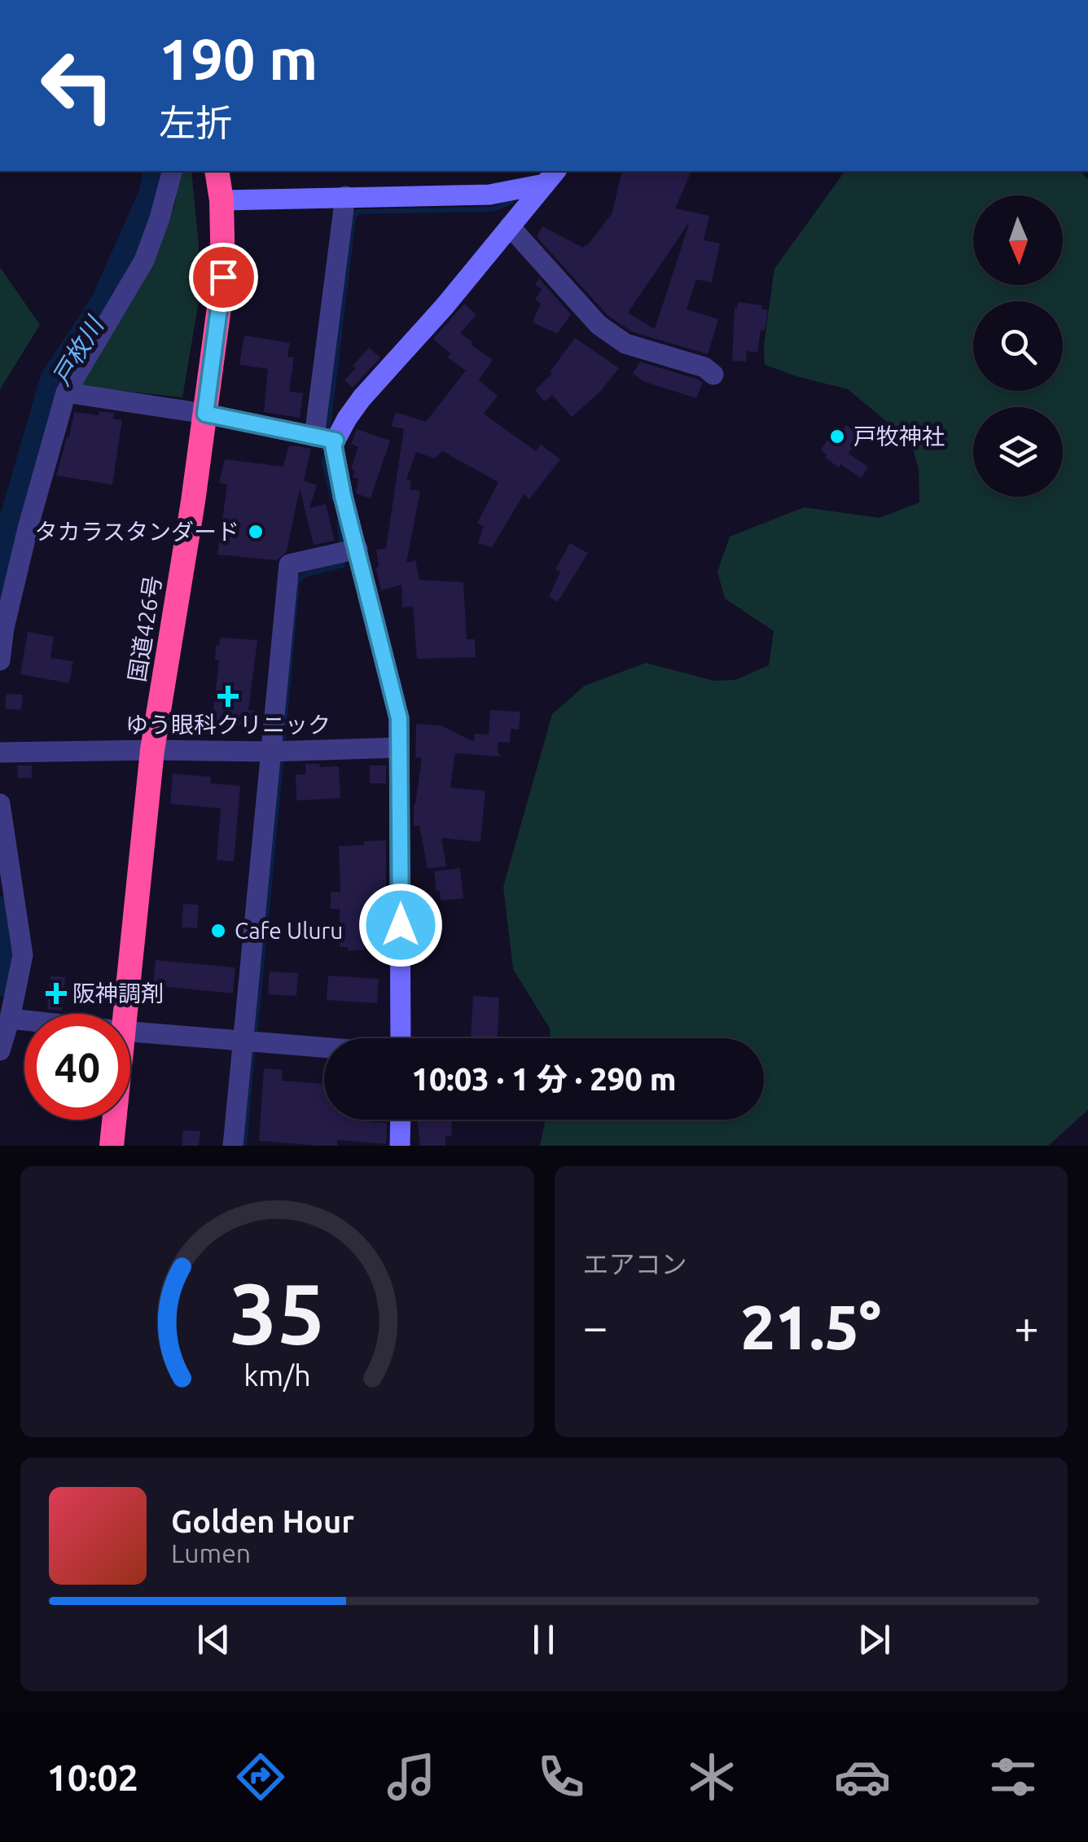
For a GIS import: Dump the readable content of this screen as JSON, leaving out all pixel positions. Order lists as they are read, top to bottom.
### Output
{
  "streets": {
    "highway": ["国道426号"]
  },
  "water": ["戸枚川"],
  "places": {
    "other": ["戸牧神社", "タカラスタンダード", "Cafe Uluru"],
    "health": ["ゆう眼科クリニック", "阪神調剤"]
  },
  "north": "bottom",
  "page": {
    "turn": ["190 m", "左折"],
    "limit": "40",
    "trip": "10:03 · 1 分 · 290 m",
    "tile": "エアコン",
    "heat": ["−", "21.5°", "+"],
    "song": ["Golden Hour", "Lumen"],
    "tabs": "10:02",
    "gauge": ["35", "km/h"]
  }
}
